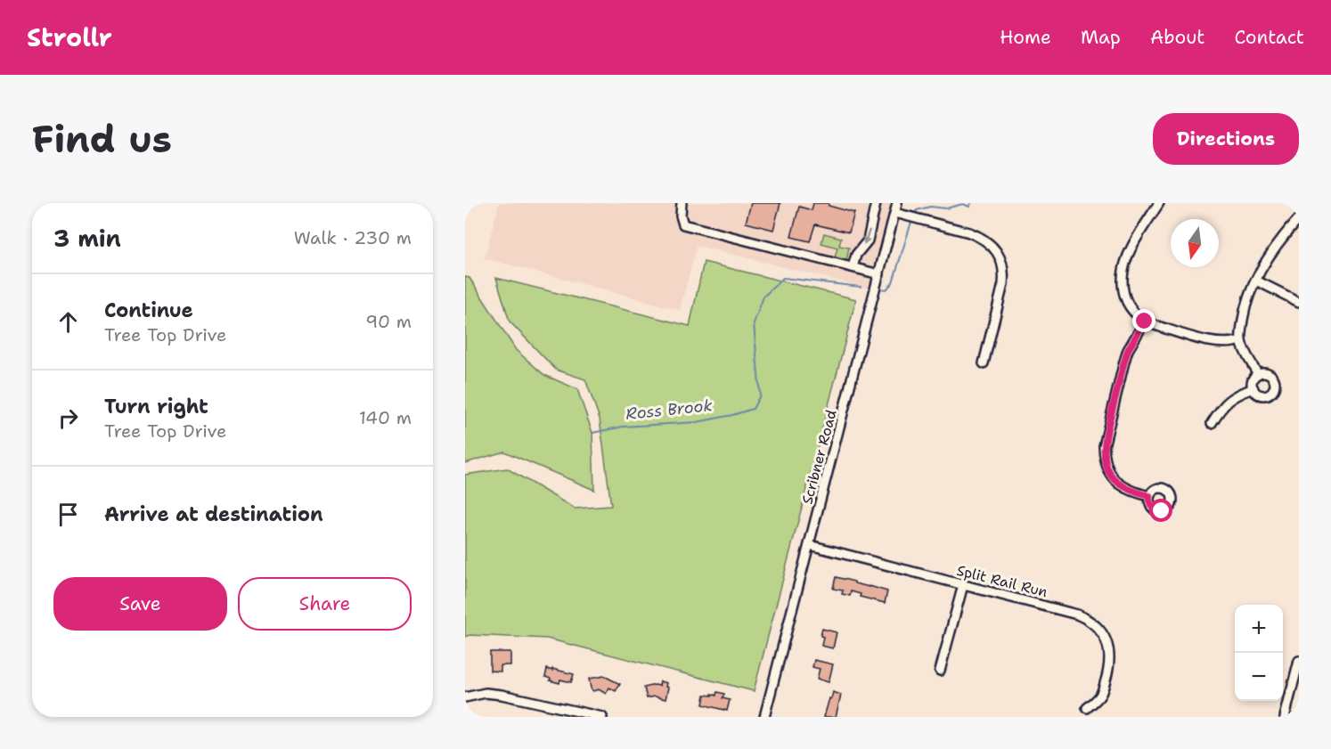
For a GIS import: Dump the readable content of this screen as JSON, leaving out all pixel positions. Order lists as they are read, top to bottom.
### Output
{
  "streets": {
    "street": ["Scribner Road", "Split Rail Run"]
  },
  "crossings": [
    ["Scribner Road", "Split Rail Run"]
  ],
  "water": ["Ross Brook"],
  "north": "bottom",
  "page": {
    "header": "Strollr",
    "nav": [
      "Home",
      "Map",
      "About",
      "Contact"
    ],
    "buttons": [
      "Directions",
      ["Save", "Share"]
    ],
    "title": "Find us",
    "heading": ["3 min", "Walk · 230 m"],
    "list": [
      ["Continue", "Tree Top Drive", "90 m"],
      ["Turn right", "Tree Top Drive", "140 m"],
      "Arrive at destination"
    ],
    "map_buttons": ["+", "−"]
  }
}
